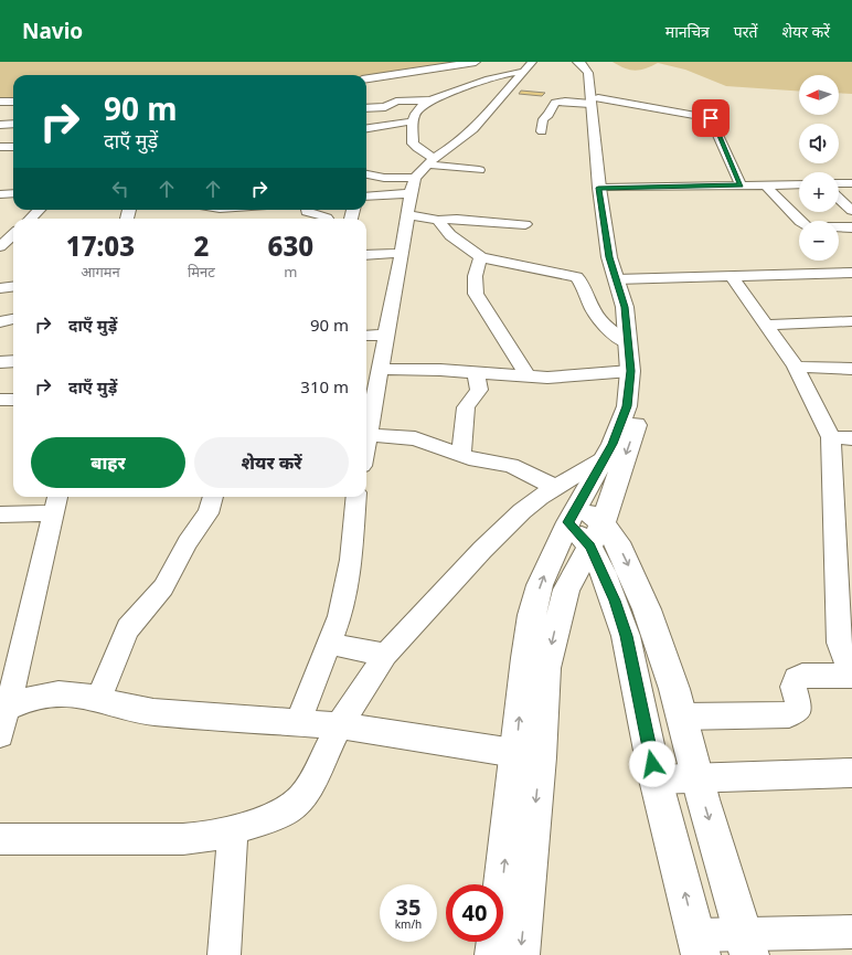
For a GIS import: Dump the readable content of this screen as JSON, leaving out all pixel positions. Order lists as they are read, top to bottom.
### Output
{
  "north": "left",
  "page": {
    "header": "Navio",
    "nav": ["मानचित्र", "परतें", "शेयर करें"],
    "map_buttons": ["+", "−"],
    "turn": ["90 m", "दाएँ मुड़ें"],
    "eta": [
      "17:03",
      "आगमन",
      "2",
      "मिनट",
      "630",
      "m"
    ],
    "list": [
      {
        "name": "दाएँ मुड़ें",
        "value": "90 m"
      },
      {
        "name": "दाएँ मुड़ें",
        "value": "310 m"
      }
    ],
    "buttons": ["बाहर", "शेयर करें"],
    "speed": "35 km/h",
    "limit": "40"
  }
}
